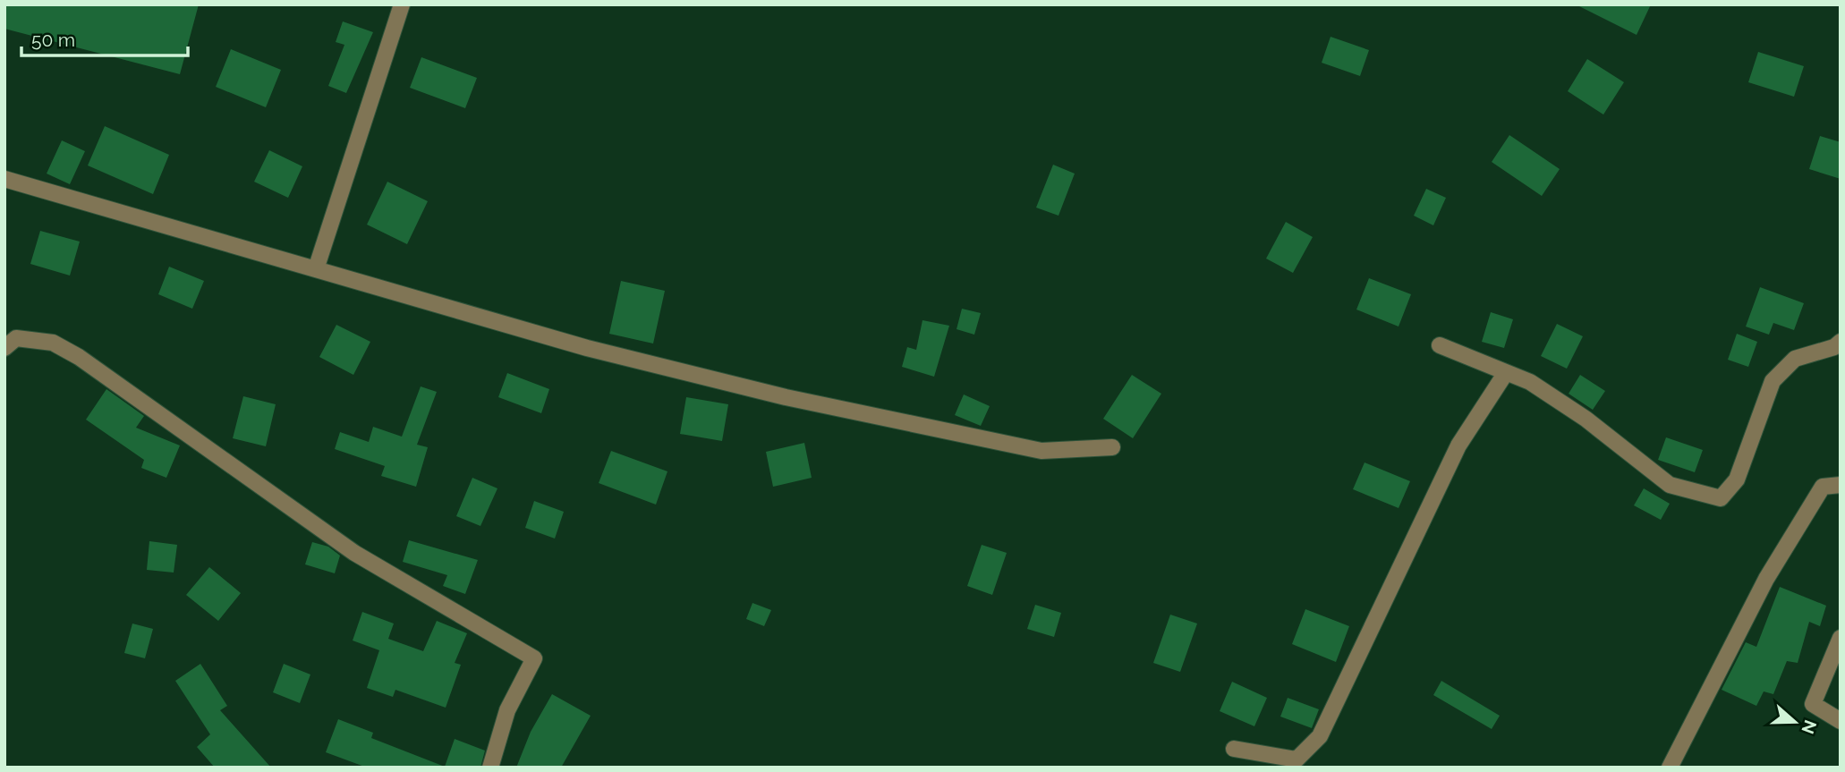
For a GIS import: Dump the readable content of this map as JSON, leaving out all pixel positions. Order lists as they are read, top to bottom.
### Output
{
  "scale_bar": "50 m",
  "north": "right"
}
